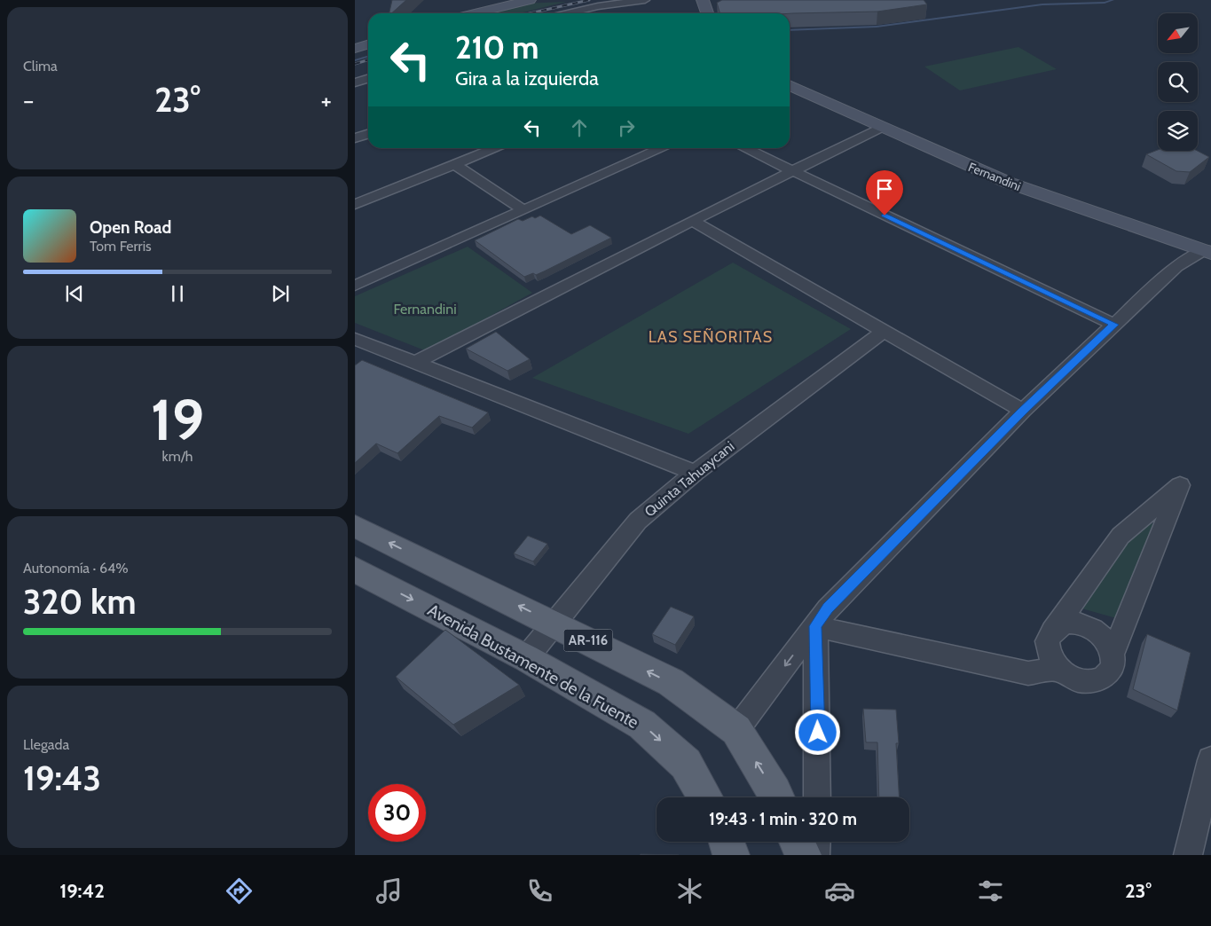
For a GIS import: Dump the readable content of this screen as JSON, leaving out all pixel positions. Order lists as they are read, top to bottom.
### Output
{
  "streets": {
    "main road": ["AR-116", "Avenida Bustamente de la Fuente"],
    "street": ["Fernandini", "Quinta Tahuaycani"]
  },
  "crossings": [
    ["Quinta Tahuaycani", "AR-116"],
    ["Quinta Tahuaycani", "Avenida Bustamente de la Fuente"]
  ],
  "districts": ["LAS SEÑORITAS"],
  "parks": ["Fernandini"],
  "north": "bottom left",
  "page": {
    "tile": [
      "Clima",
      ["19", "km/h"],
      ["Autonomía · 64%", "320 km"],
      ["Llegada", "19:43"]
    ],
    "turn": ["210 m", "Gira a la izquierda"],
    "heat": ["−", "23°", "+"],
    "song": ["Open Road", "Tom Ferris"],
    "limit": "30",
    "trip": "19:43 · 1 min · 320 m",
    "tabs": ["19:42", "23°"]
  }
}
